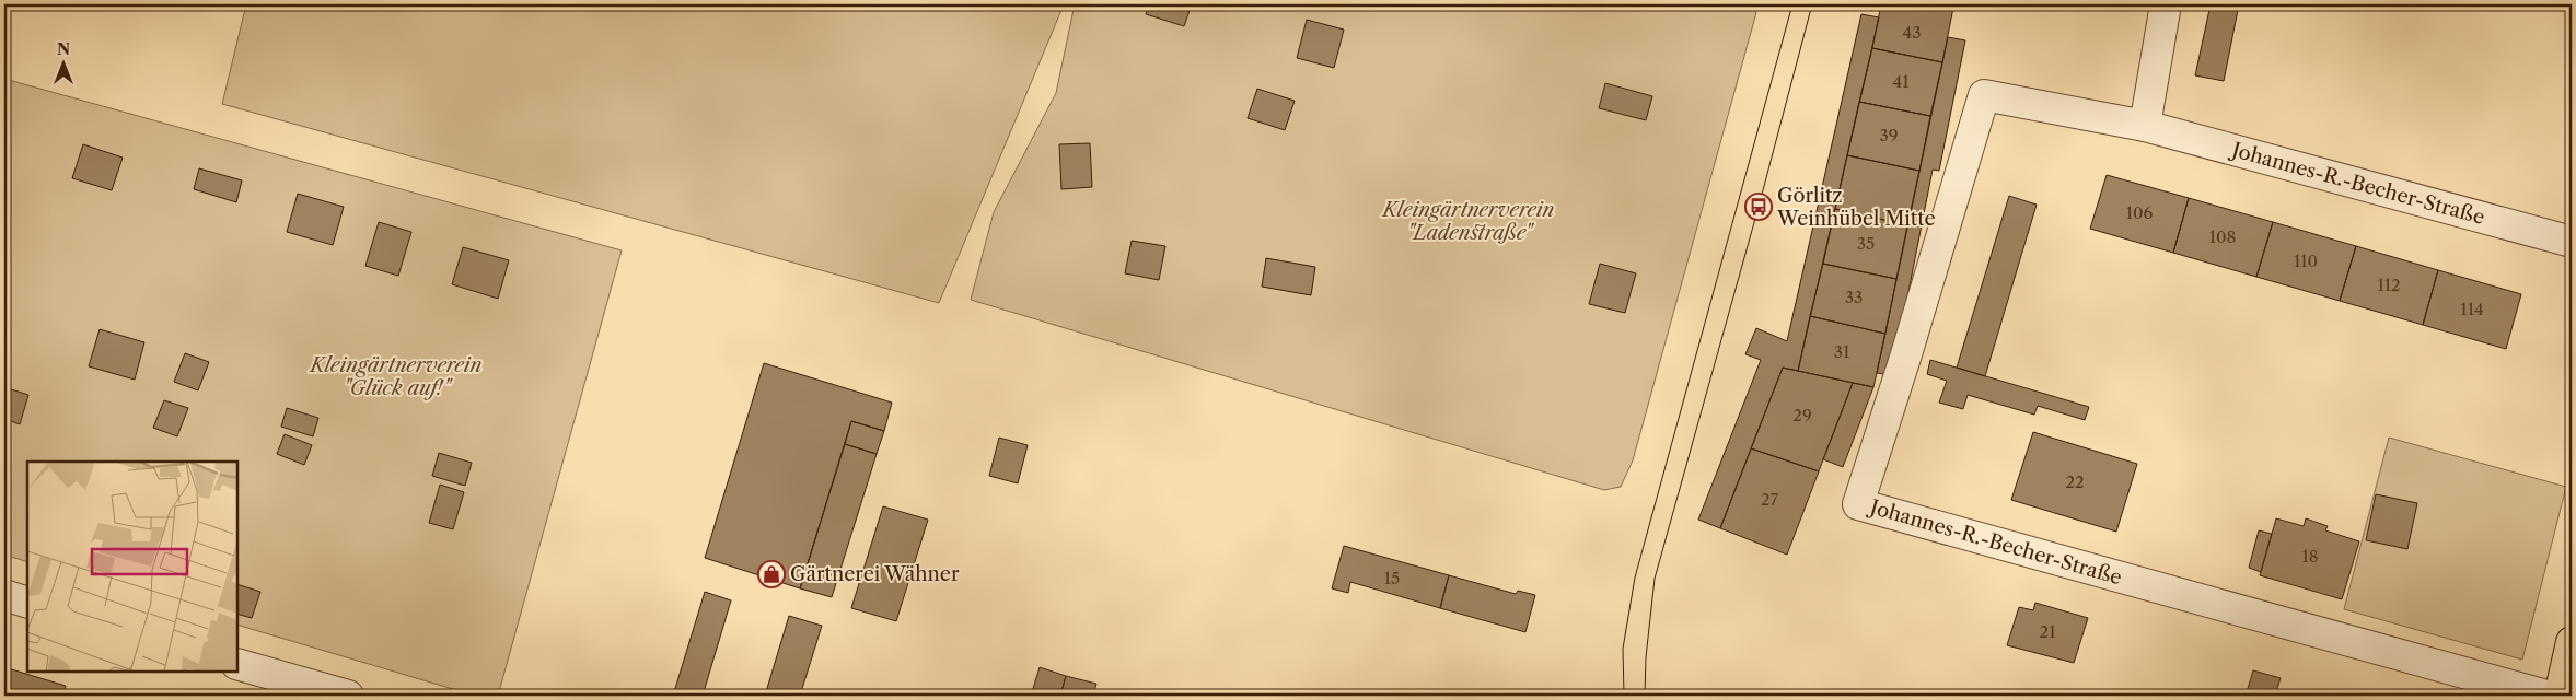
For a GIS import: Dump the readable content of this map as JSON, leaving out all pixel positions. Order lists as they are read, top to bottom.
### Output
{
  "streets": {
    "street": ["Johannes-R.-Becher-Straße"]
  },
  "parks": ["Kleingärtnerverein \"Ladenstraße\"", "Kleingärtnerverein \"Glück auf!\""],
  "places": {
    "bus stop": ["Görlitz Weinhübel Mitte"],
    "shop": ["Gärtnerei Wähner"]
  },
  "house_numbers": [
    "43",
    "41",
    "39",
    "106",
    "108",
    "35",
    "110",
    "112",
    "33",
    "114",
    "31",
    "29",
    "22",
    "27",
    "18",
    "15",
    "21"
  ],
  "north": "top"
}
